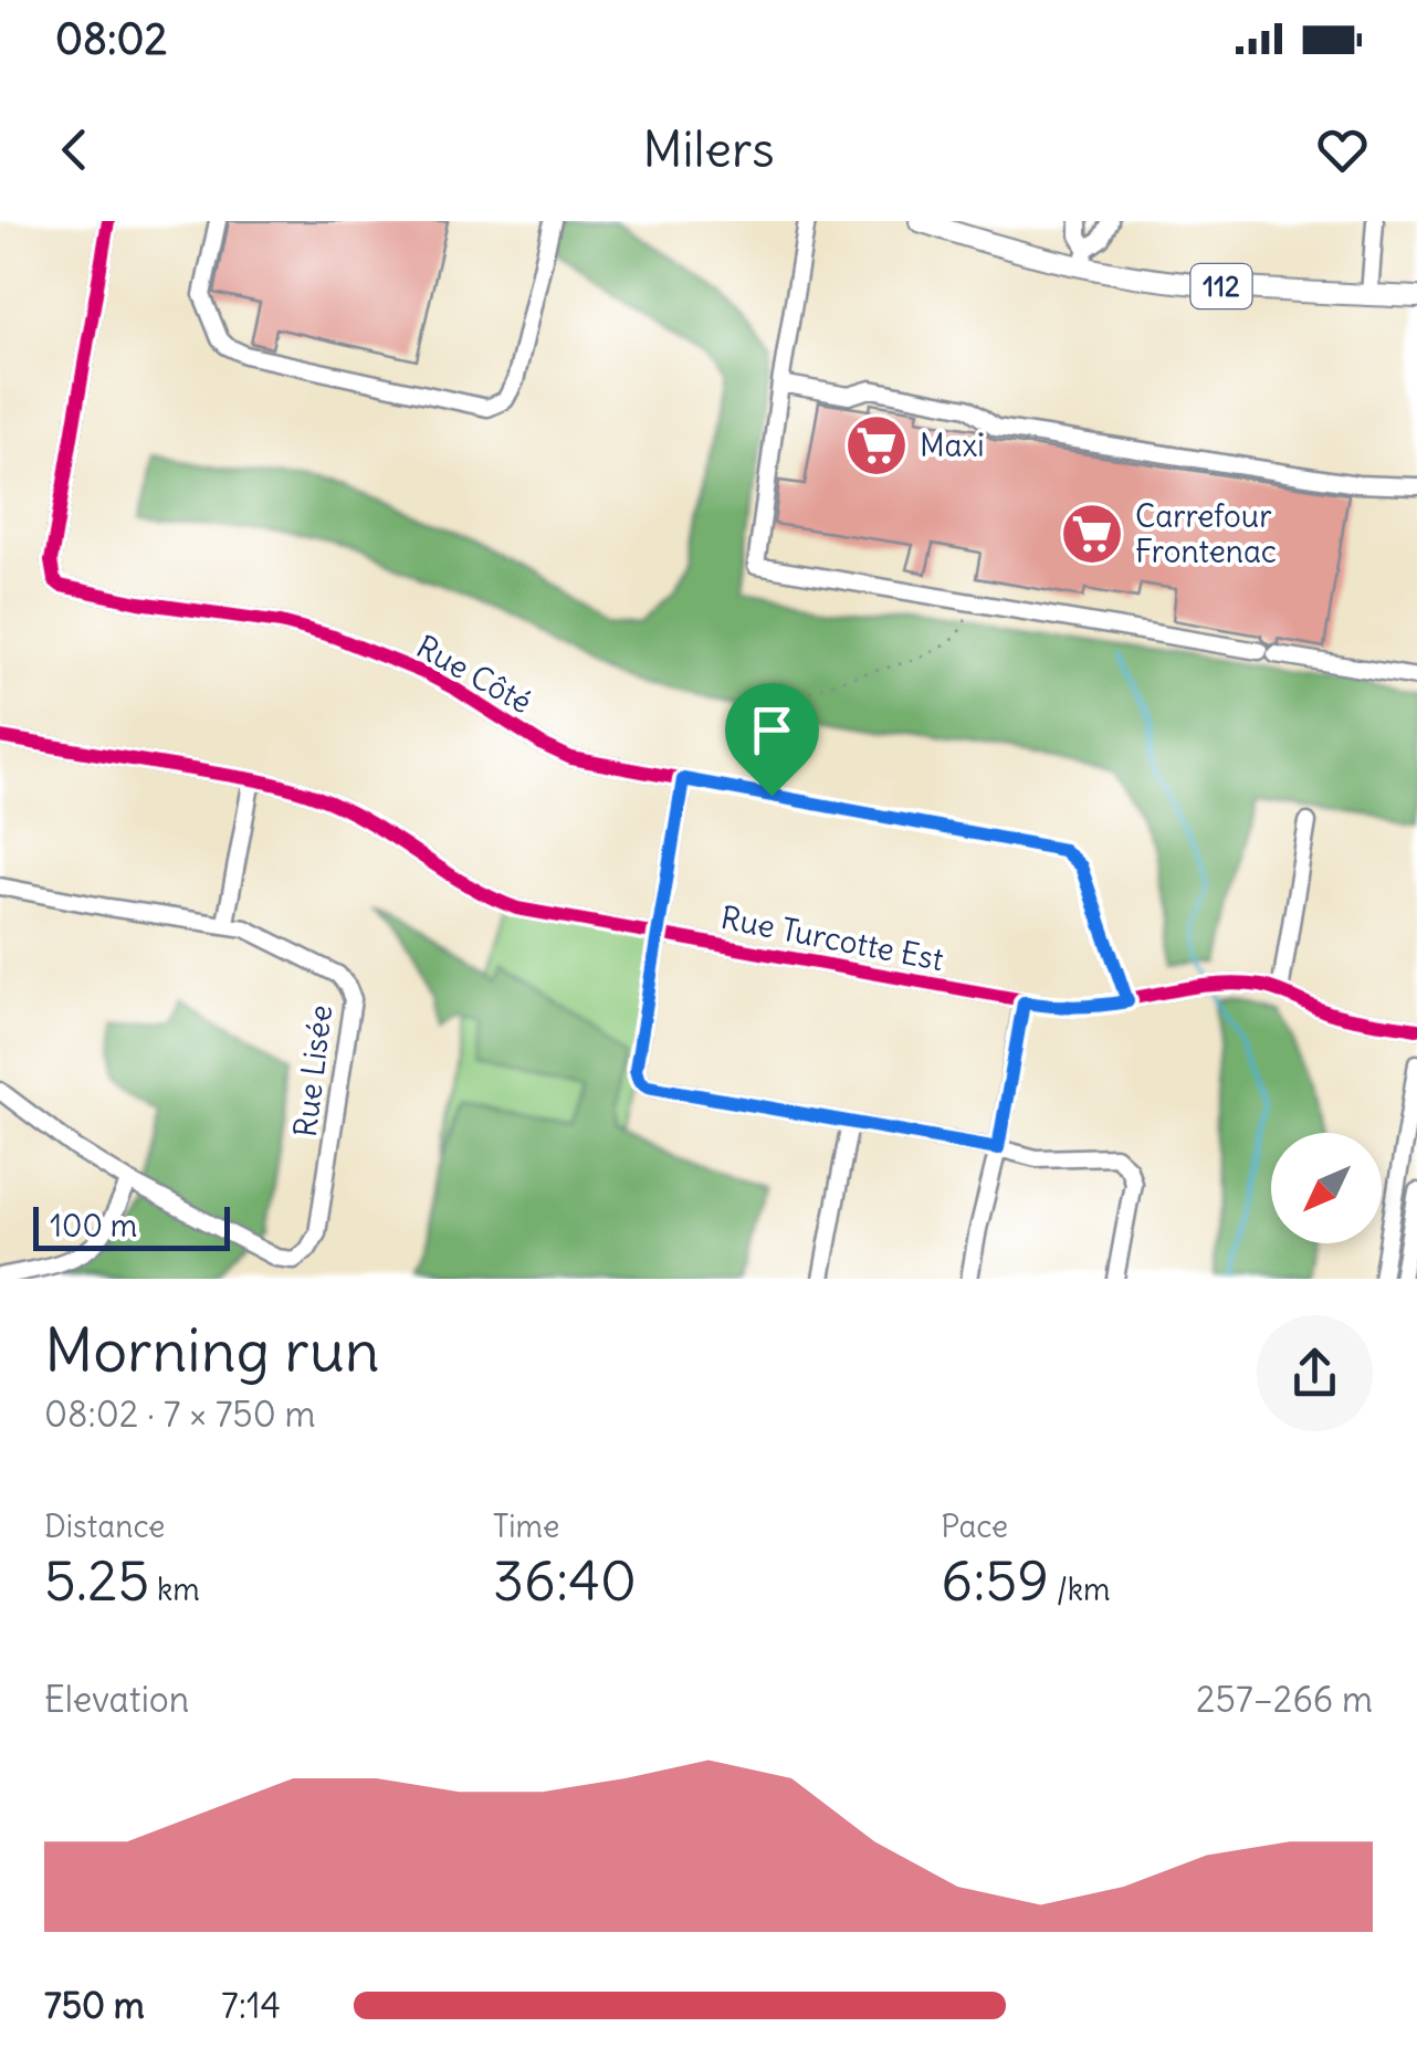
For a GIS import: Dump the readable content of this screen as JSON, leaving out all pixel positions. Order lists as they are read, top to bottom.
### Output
{
  "streets": {
    "main road": ["112"],
    "street": ["Rue Côté", "Rue Turcotte Est", "Rue Lisée"]
  },
  "crossings": [
    ["Rue Côté", "Rue Turcotte Est"]
  ],
  "places": {
    "supermarket": ["Maxi", "Carrefour Frontenac"]
  },
  "scale_bar": "100 m",
  "north": "bottom left",
  "page": {
    "status": "08:02",
    "header": "Milers",
    "scale": "100 m",
    "heading": ["Morning run", "08:02 · 7 × 750 m"],
    "stats": [
      ["Distance", "5.25 km"],
      ["Time", "36:40"],
      ["Pace", "6:59 /km"]
    ],
    "chart": ["Elevation", "257–266 m"],
    "list": [
      {
        "name": "750 m",
        "note": "7:14"
      }
    ]
  }
}
